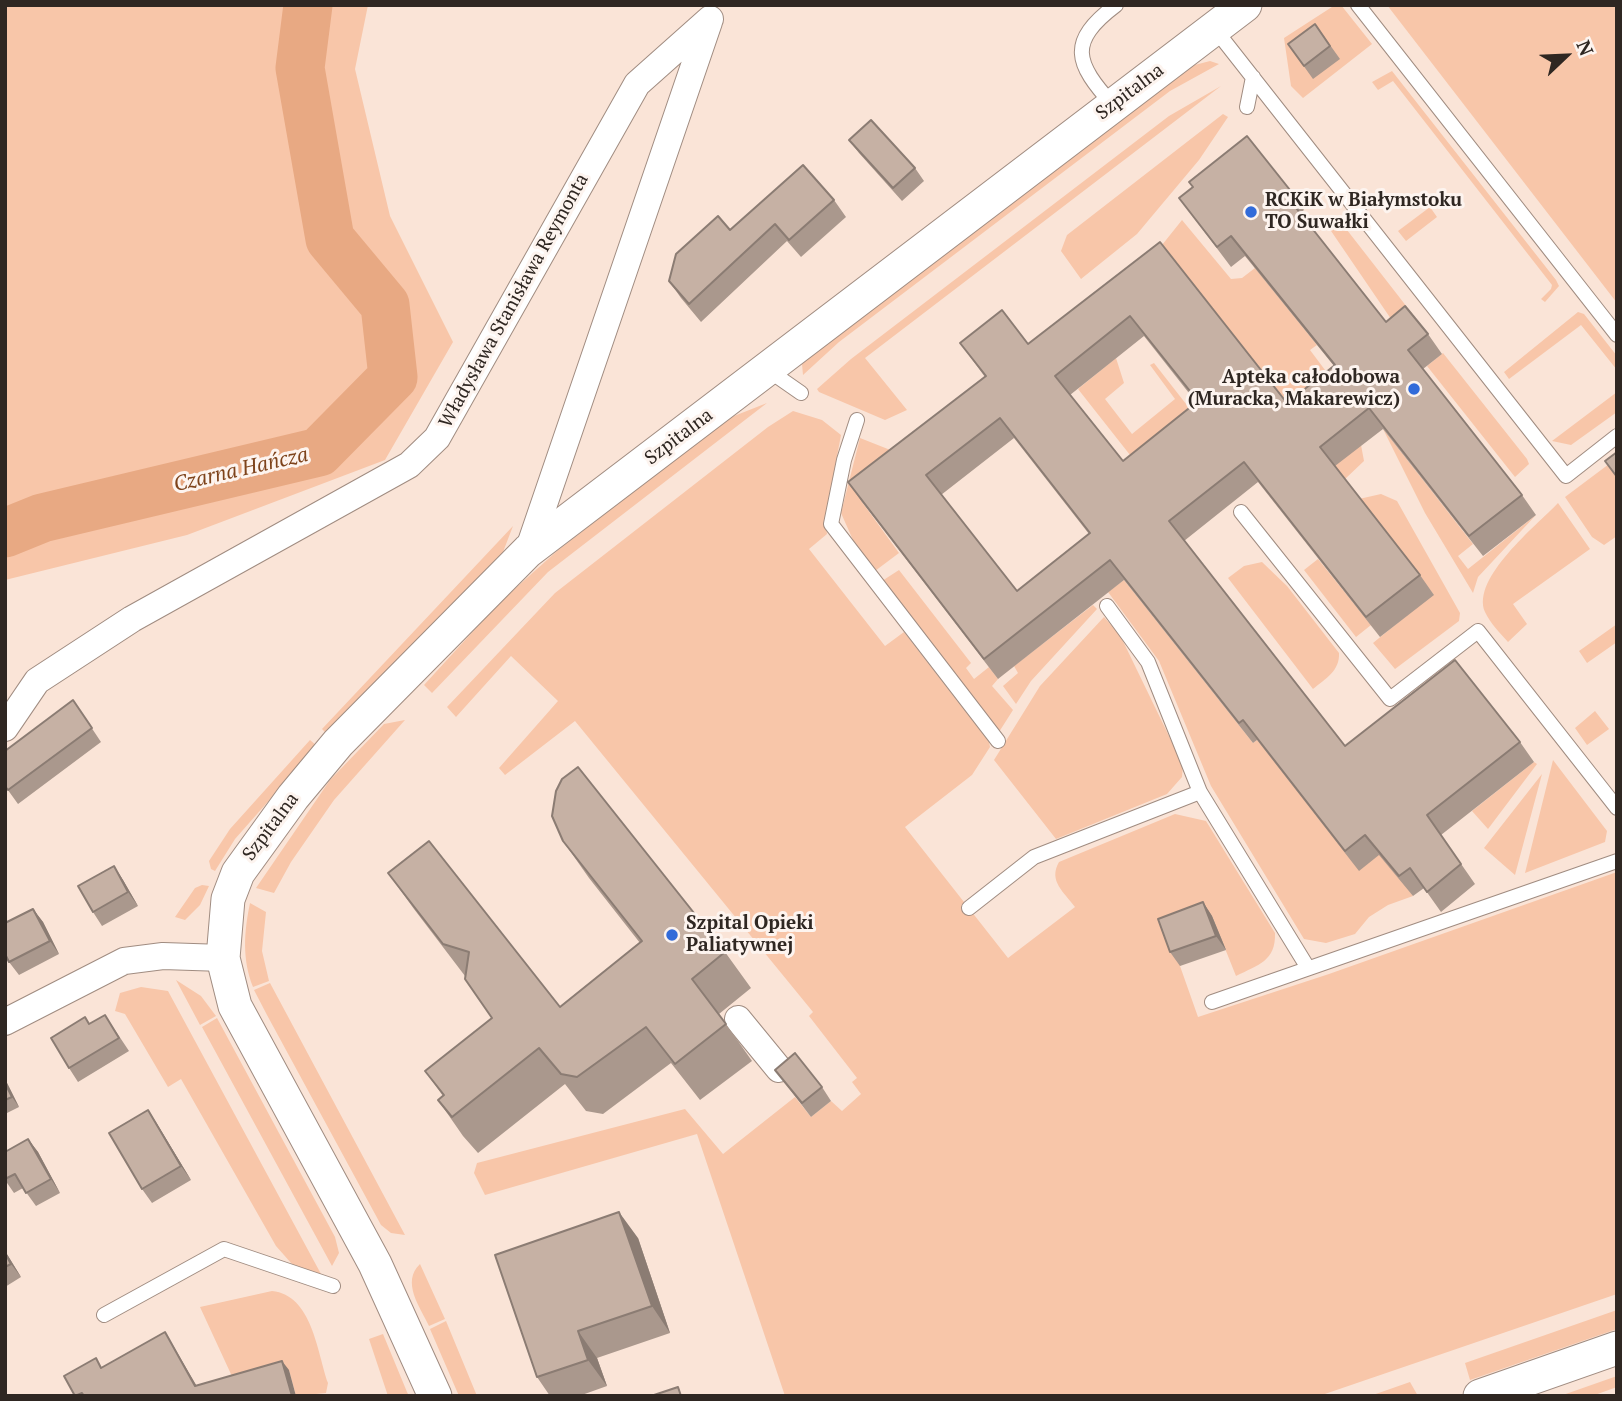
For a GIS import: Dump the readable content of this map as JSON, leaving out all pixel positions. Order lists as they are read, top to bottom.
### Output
{
  "streets": {
    "street": ["Szpitalna", "Władysława Stanisława Reymonta"]
  },
  "crossings": [
    ["Szpitalna", "Władysława Stanisława Reymonta"]
  ],
  "water": ["Czarna Hańcza"],
  "places": ["RCKiK w Białymstoku TO Suwałki", "Apteka całodobowa (Muracka, Makarewicz)", "Szpital Opieki Paliatywnej"],
  "north": "top right"
}
